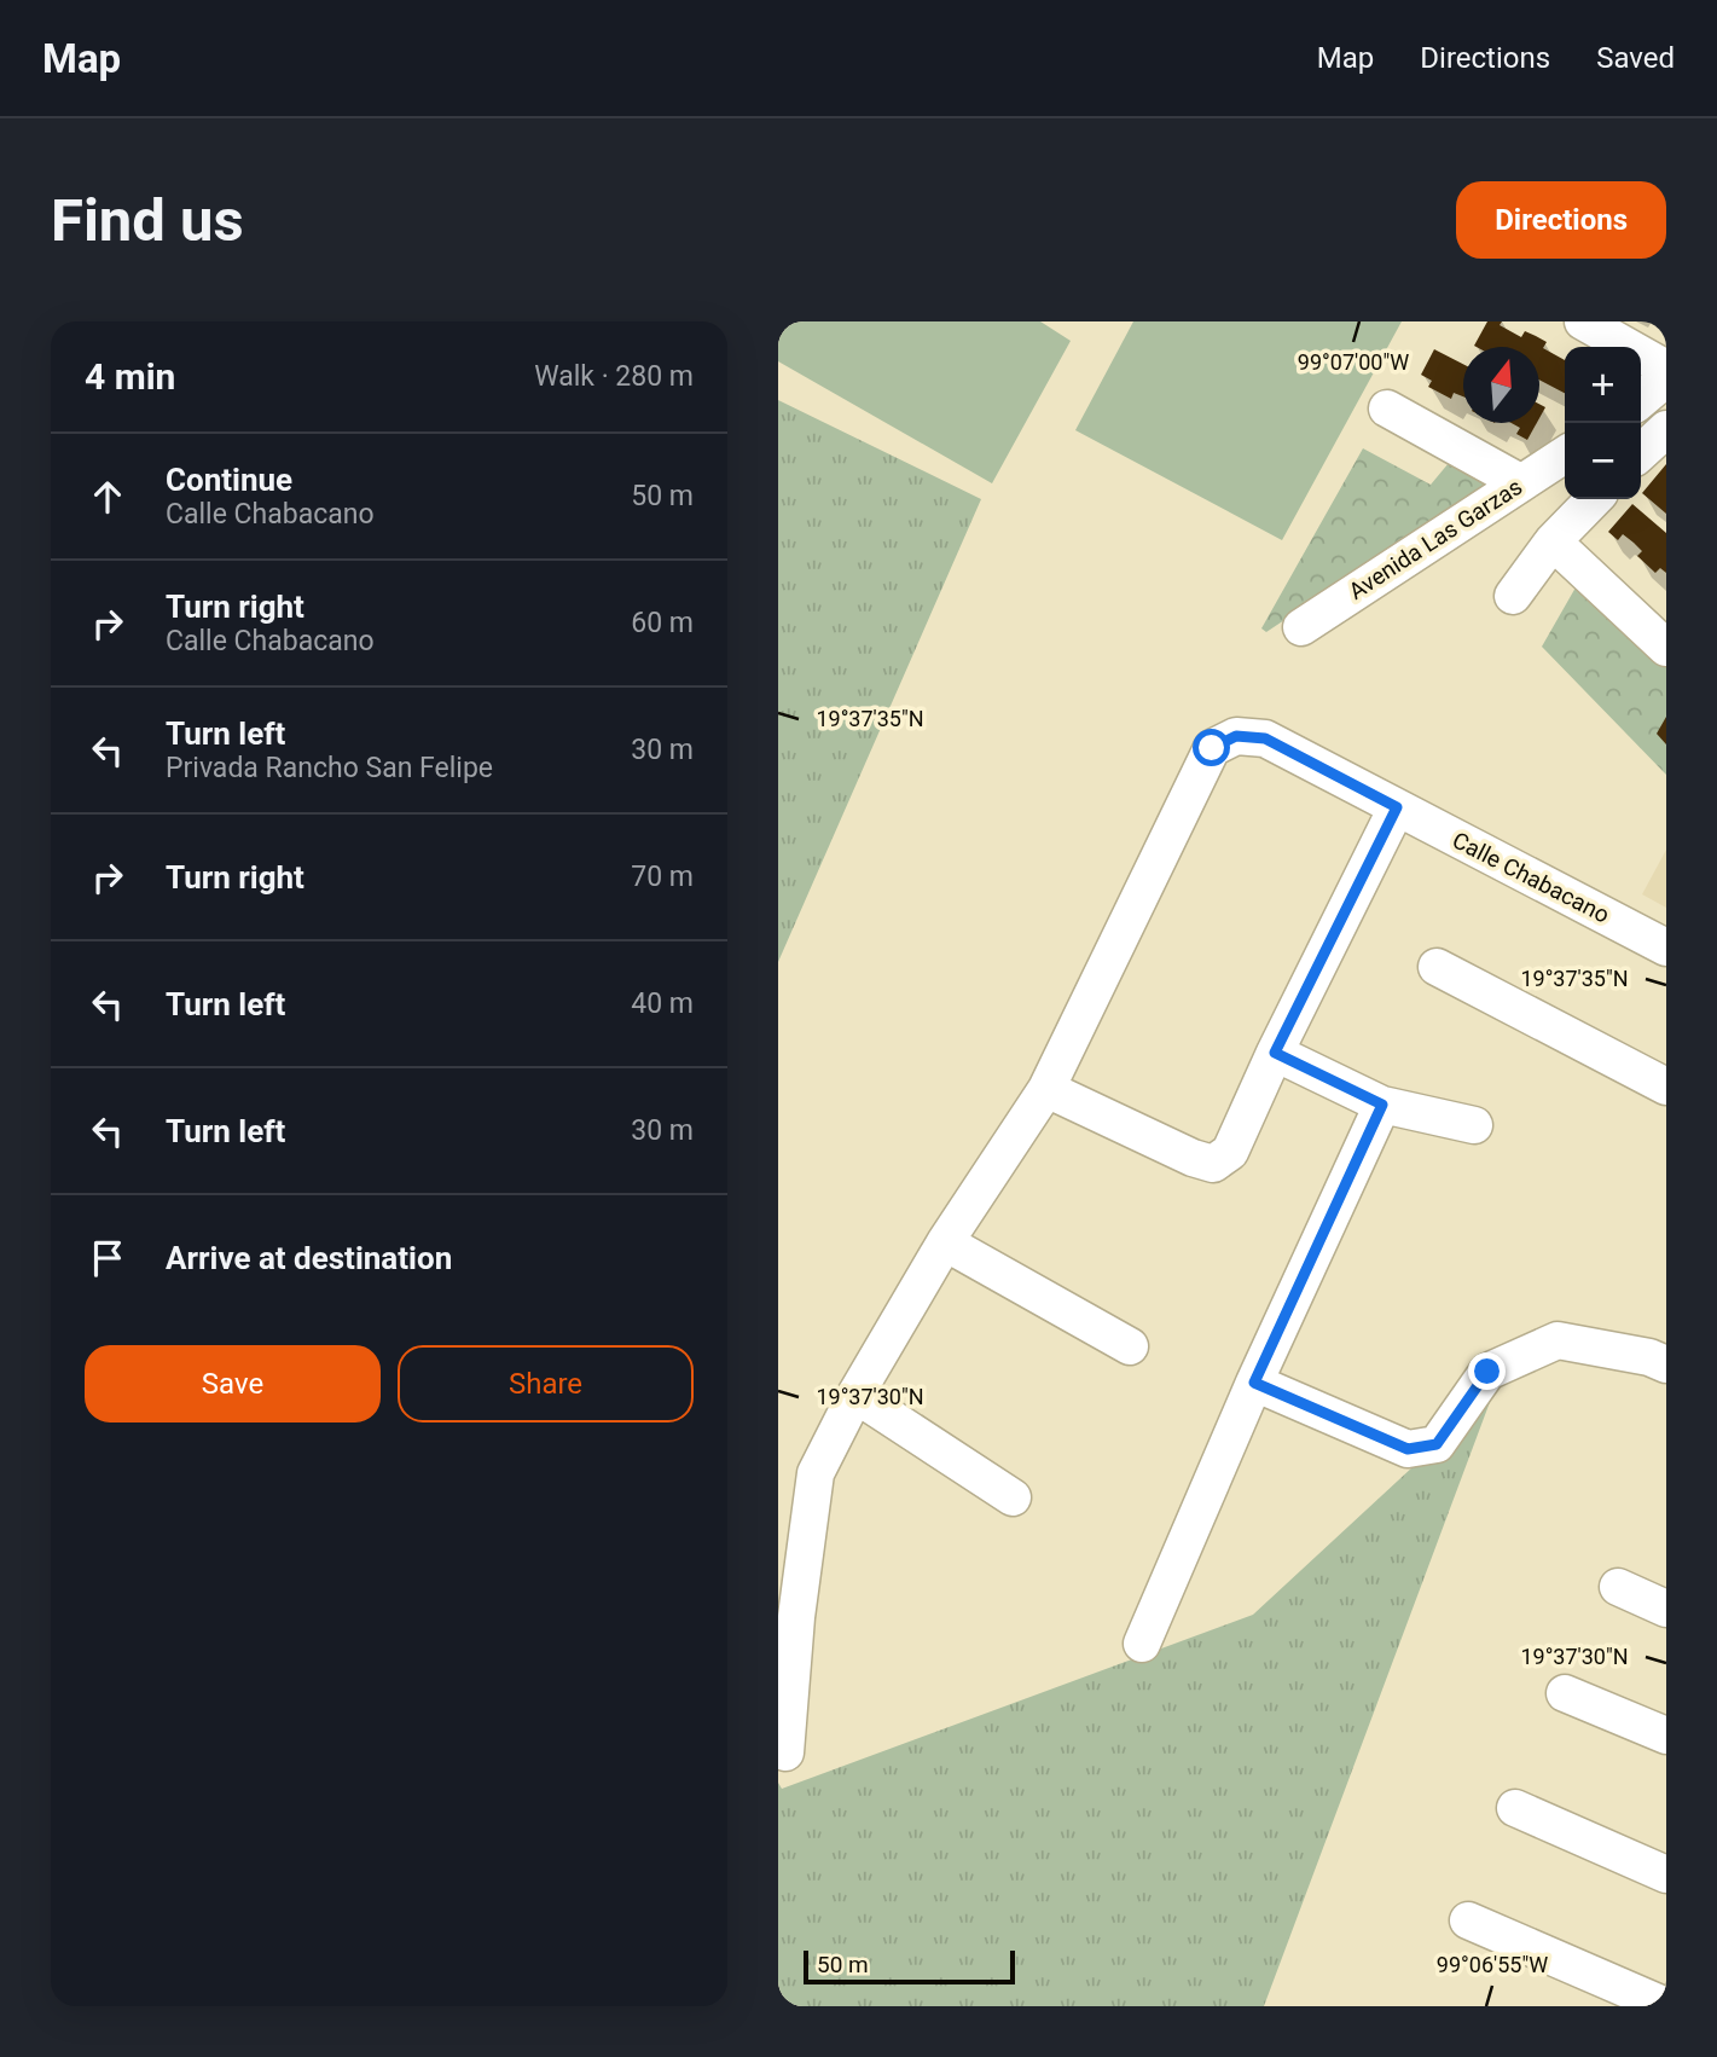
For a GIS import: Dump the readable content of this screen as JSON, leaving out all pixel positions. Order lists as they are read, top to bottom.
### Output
{
  "streets": {
    "street": ["Avenida Las Garzas", "Calle Chabacano"]
  },
  "scale_bar": "50 m",
  "north": "top",
  "page": {
    "header": "Map",
    "nav": ["Map", "Directions", "Saved"],
    "buttons": [
      "Directions",
      ["Save", "Share"]
    ],
    "title": "Find us",
    "heading": ["4 min", "Walk · 280 m"],
    "map_buttons": ["+", "−"],
    "list": [
      ["Continue", "Calle Chabacano", "50 m"],
      ["Turn right", "Calle Chabacano", "60 m"],
      ["Turn left", "Privada Rancho San Felipe", "30 m"],
      ["Turn right", "70 m"],
      ["Turn left", "40 m"],
      ["Turn left", "30 m"],
      "Arrive at destination"
    ],
    "scale": "50 m"
  },
  "coordinates": [
    "99°07'00\"W",
    "19°37'35\"N",
    "19°37'30\"N",
    "99°06'55\"W"
  ]
}
